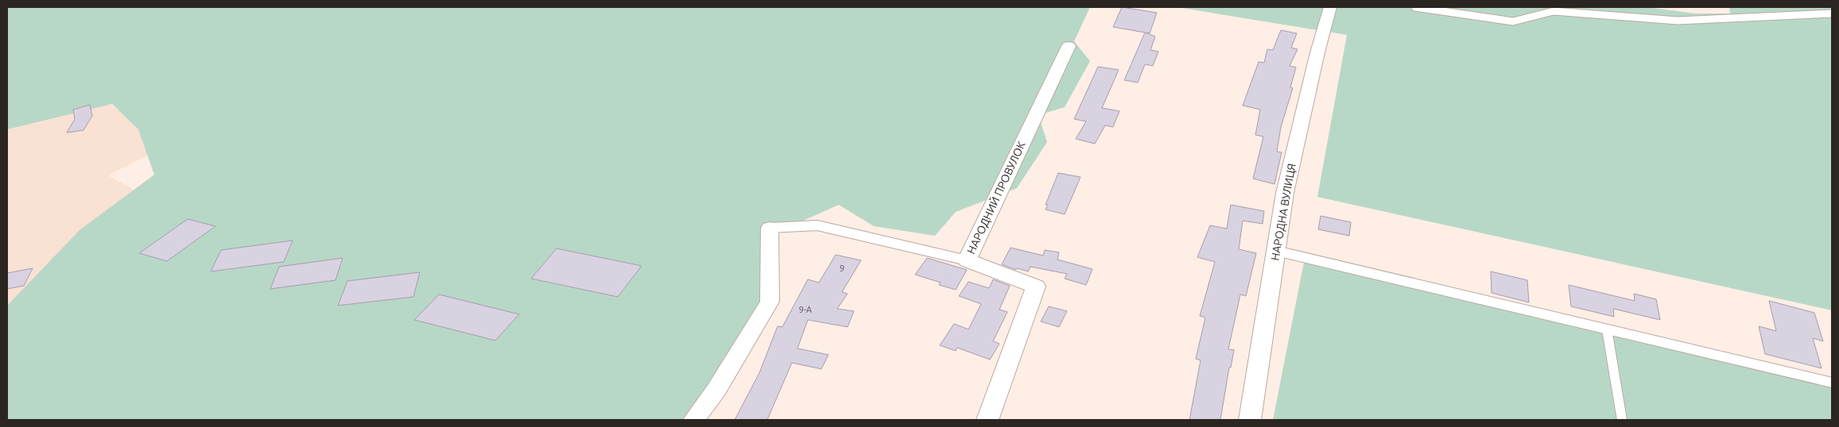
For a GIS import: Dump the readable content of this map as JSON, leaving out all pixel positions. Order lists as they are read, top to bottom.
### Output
{
  "streets": {
    "street": ["НАРОДНИЙ ПРОВУЛОК", "НАРОДНА ВУЛИЦЯ"]
  },
  "house_numbers": ["9", "9-А"]
}
